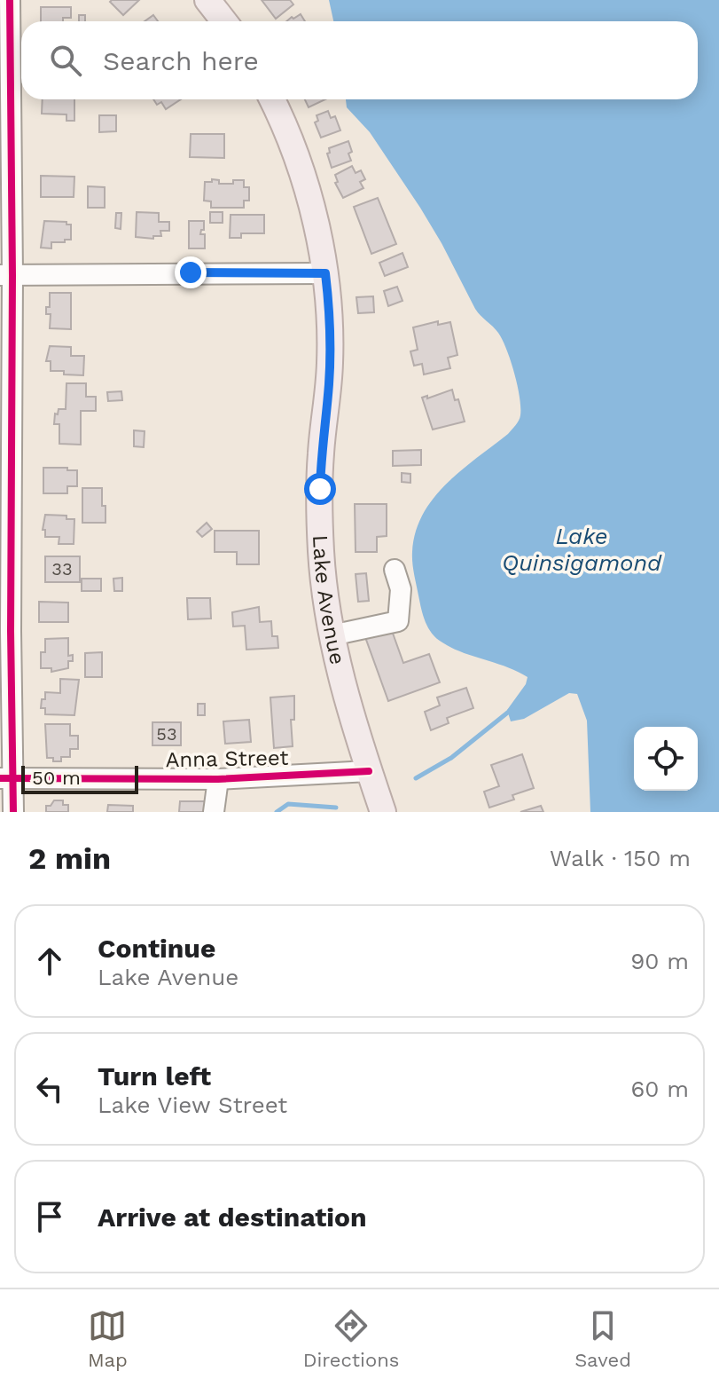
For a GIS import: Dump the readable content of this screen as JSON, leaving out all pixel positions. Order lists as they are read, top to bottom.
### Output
{
  "streets": {
    "main road": ["Lake Avenue"],
    "street": ["Anna Street"]
  },
  "crossings": [
    ["Lake Avenue", "Anna Street"]
  ],
  "water": ["Lake Quinsigamond"],
  "house_numbers": ["33", "53"],
  "scale_bar": "50 m",
  "page": {
    "search": "Search here",
    "scale": "50 m",
    "heading": ["2 min", "Walk · 150 m"],
    "list": [
      ["Continue", "Lake Avenue", "90 m"],
      ["Turn left", "Lake View Street", "60 m"],
      "Arrive at destination"
    ],
    "nav": ["Map", "Directions", "Saved"]
  }
}
